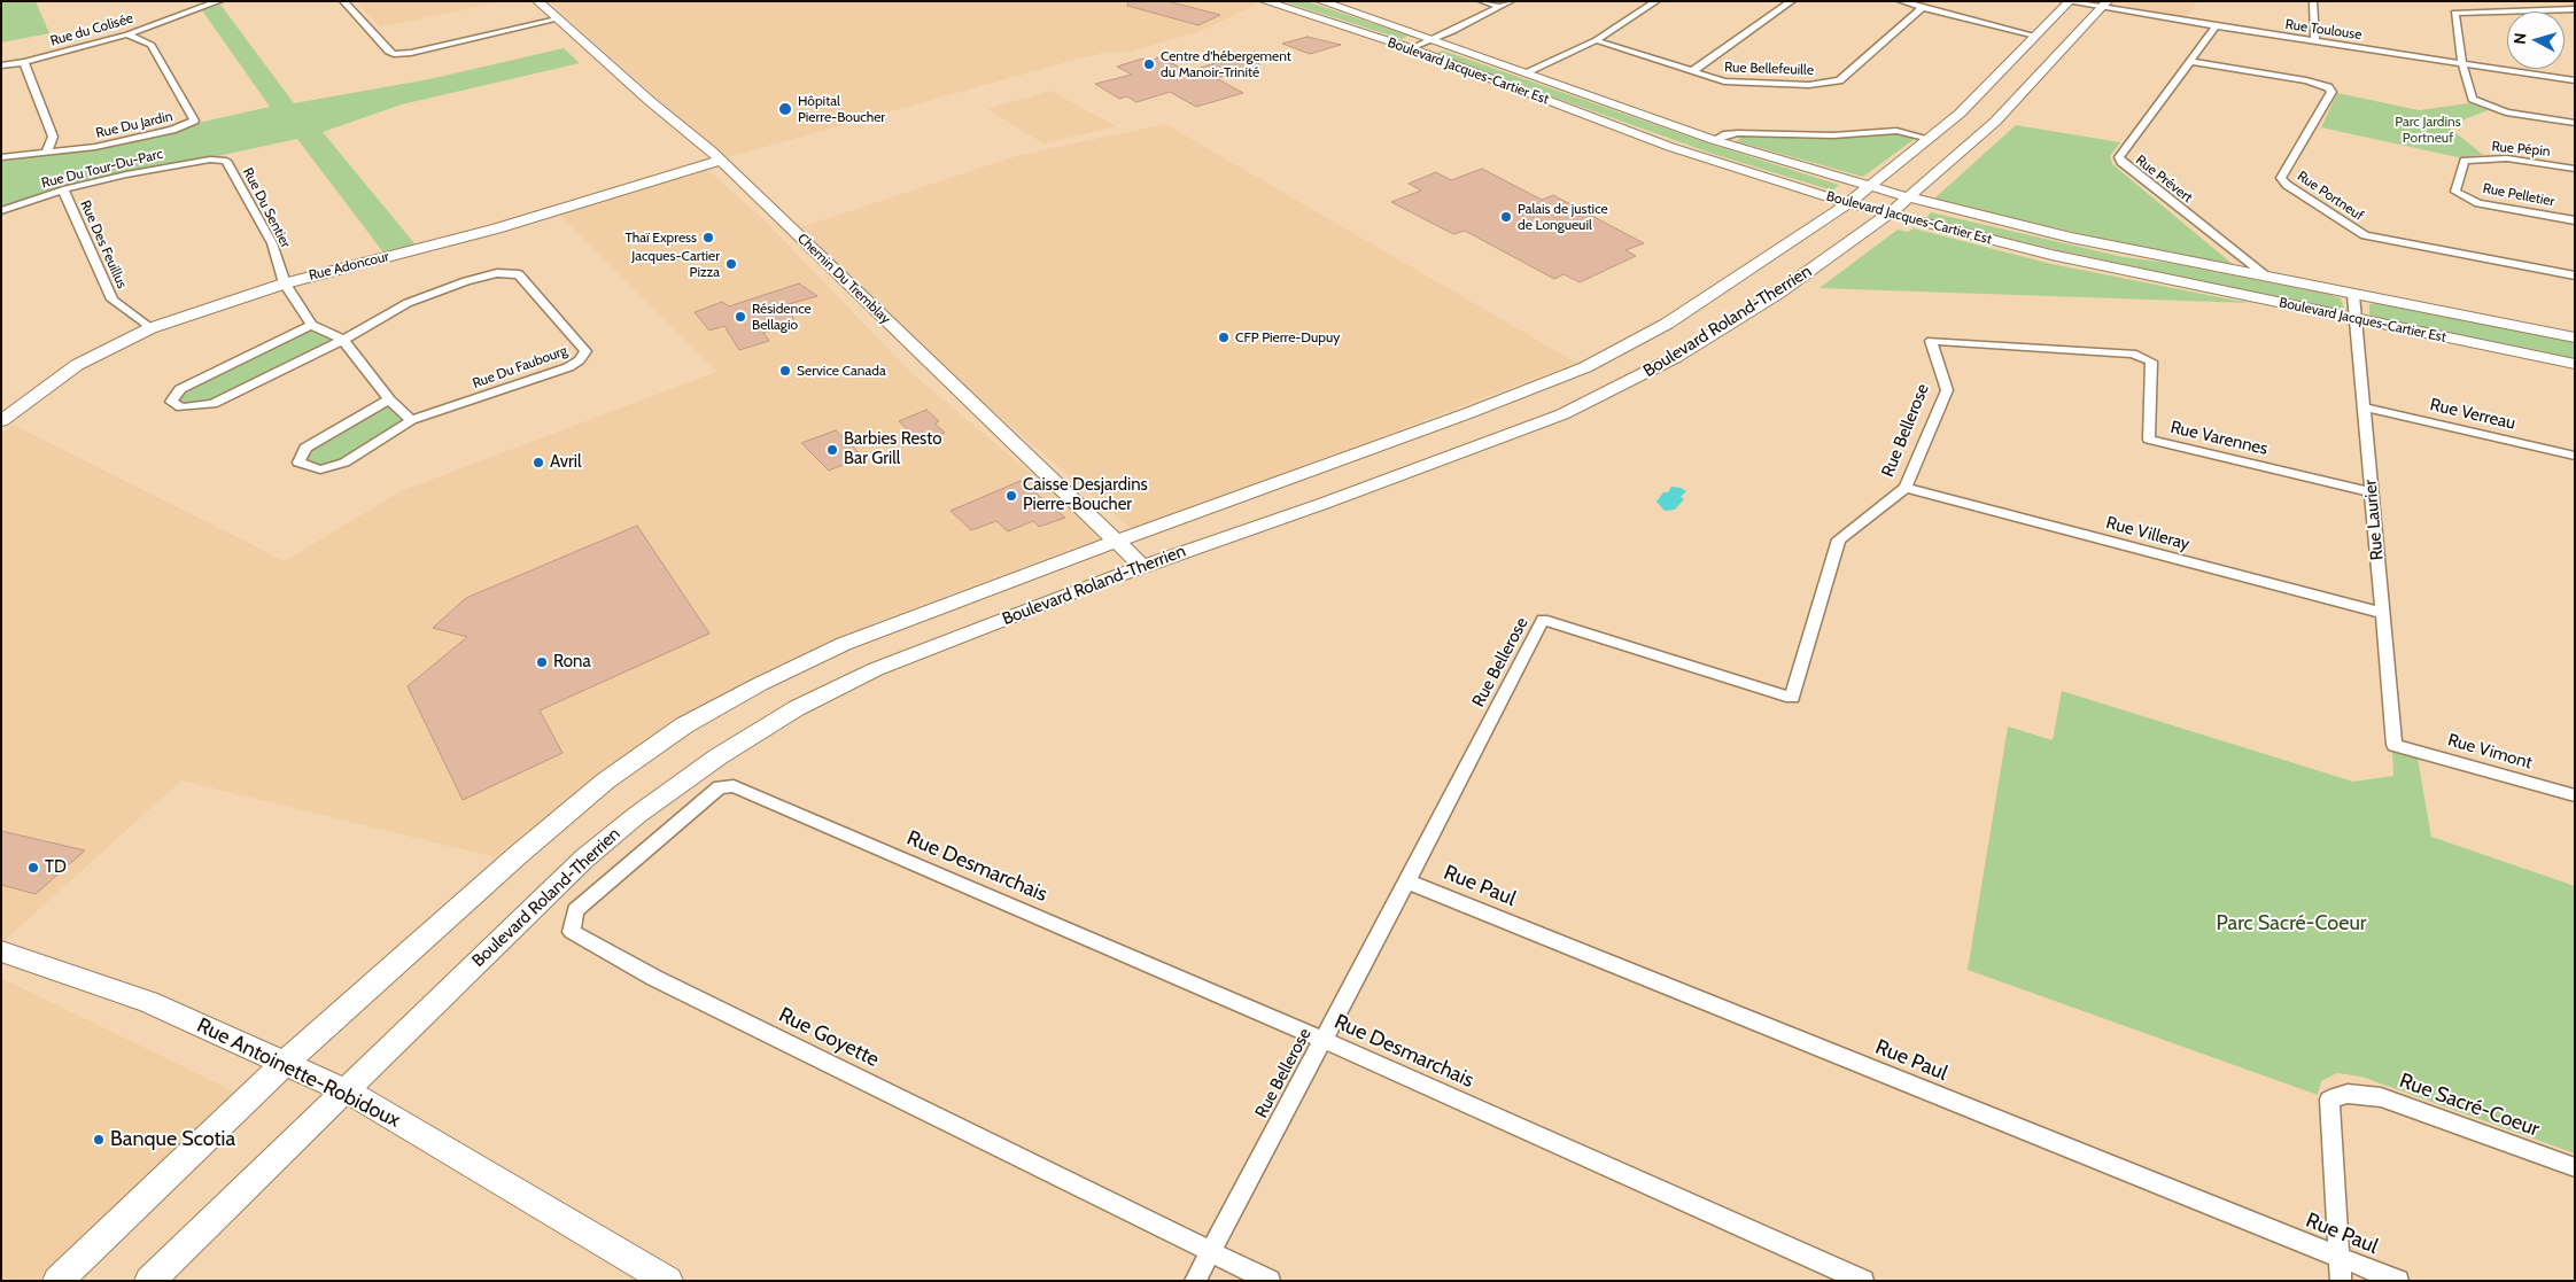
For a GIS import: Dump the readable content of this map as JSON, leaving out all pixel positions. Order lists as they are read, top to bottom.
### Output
{
  "streets": {
    "main road": [
      "Boulevard Jacques-Cartier Est",
      "Rue Adoncour",
      "Chemin Du Tremblay",
      "Boulevard Roland-Therrien",
      "Rue Antoinette-Robidoux"
    ],
    "street": [
      "Rue du Colisée",
      "Rue Toulouse",
      "Rue Bellefeuille",
      "Rue Du Jardin",
      "Rue Pépin",
      "Rue Du Tour-Du-Parc",
      "Rue Prévert",
      "Rue Pelletier",
      "Rue Portneuf",
      "Rue Du Sentier",
      "Rue Des Feuillus",
      "Rue Du Faubourg",
      "Rue Verreau",
      "Rue Bellerose",
      "Rue Varennes",
      "Rue Laurier",
      "Rue Villeray",
      "Rue Vimont",
      "Rue Desmarchais",
      "Rue Paul",
      "Rue Goyette",
      "Rue Sacré-Coeur"
    ]
  },
  "crossings": [
    ["Rue du Colisée", "Rue Du Jardin"],
    ["Rue Toulouse", "Rue Prévert"],
    ["Rue Toulouse", "Boulevard Roland-Therrien"],
    ["Boulevard Jacques-Cartier Est", "Rue Prévert"],
    ["Boulevard Jacques-Cartier Est", "Boulevard Roland-Therrien"],
    ["Boulevard Jacques-Cartier Est", "Rue Laurier"],
    ["Rue Pépin", "Rue Pelletier"],
    ["Rue Du Tour-Du-Parc", "Rue Du Sentier"],
    ["Rue Du Tour-Du-Parc", "Rue Des Feuillus"],
    ["Rue Prévert", "Rue Portneuf"],
    ["Rue Du Sentier", "Rue Adoncour"],
    ["Rue Des Feuillus", "Rue Adoncour"],
    ["Rue Adoncour", "Chemin Du Tremblay"],
    ["Chemin Du Tremblay", "Boulevard Roland-Therrien"],
    ["Boulevard Roland-Therrien", "Rue Antoinette-Robidoux"],
    ["Rue Verreau", "Rue Laurier"],
    ["Rue Bellerose", "Rue Varennes"],
    ["Rue Bellerose", "Rue Villeray"],
    ["Rue Bellerose", "Rue Desmarchais"],
    ["Rue Bellerose", "Rue Paul"],
    ["Rue Bellerose", "Rue Goyette"],
    ["Rue Varennes", "Rue Laurier"],
    ["Rue Laurier", "Rue Villeray"],
    ["Rue Laurier", "Rue Vimont"],
    ["Rue Desmarchais", "Rue Goyette"],
    ["Rue Paul", "Rue Sacré-Coeur"]
  ],
  "parks": ["Parc Jardins Portneuf", "Parc Sacré-Coeur"],
  "places": [
    "Centre d'hébergement du Manoir-Trinité",
    "Hôpital Pierre-Boucher",
    "Palais de justice de Longueuil",
    "Thaï Express",
    "Jacques-Cartier Pizza",
    "Résidence Bellagio",
    "CFP Pierre-Dupuy",
    "Service Canada",
    "Barbies Resto Bar Grill",
    "Avril",
    "Caisse Desjardins Pierre-Boucher",
    "Rona",
    "TD",
    "Banque Scotia"
  ],
  "north": "left"
}
